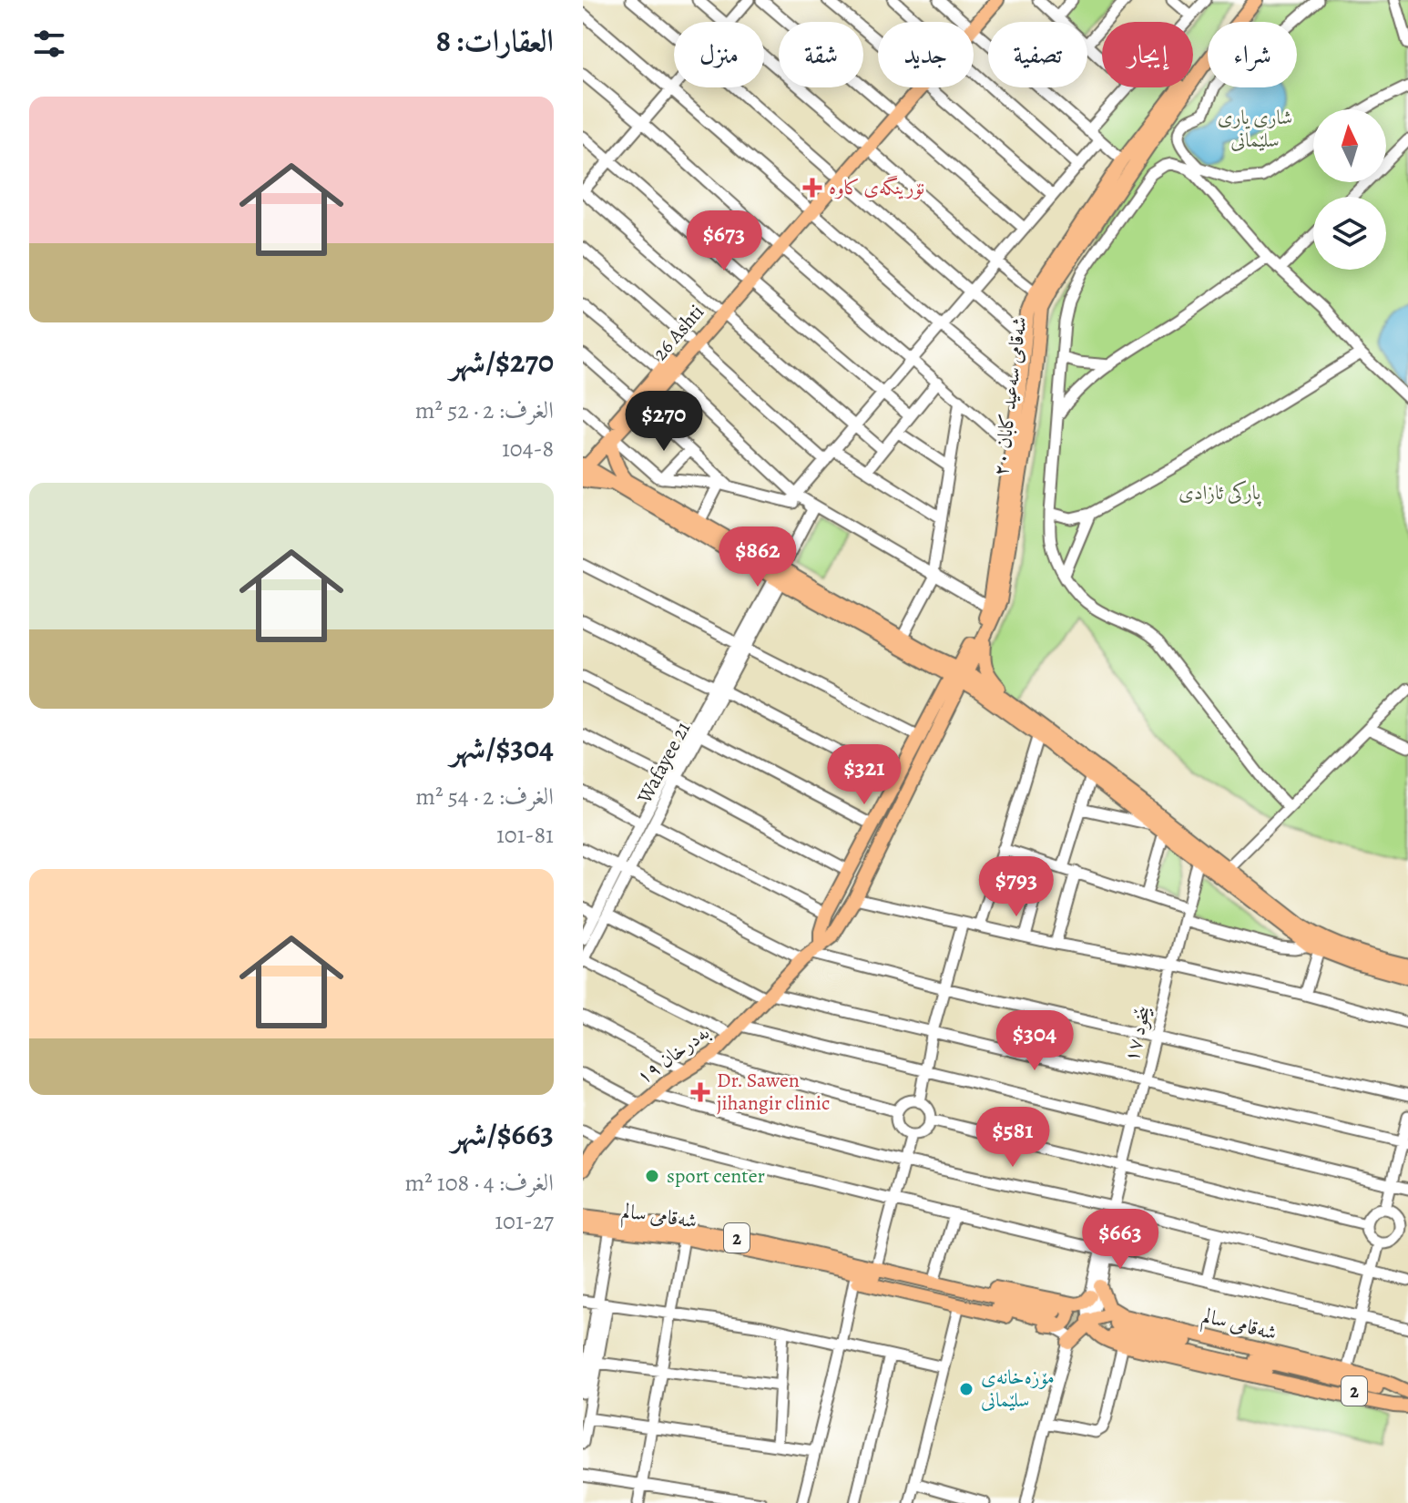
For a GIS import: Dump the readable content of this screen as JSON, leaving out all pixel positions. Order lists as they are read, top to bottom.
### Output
{
  "streets": {
    "main road": [
      "26 Ashti",
      "شەقامی سەعید کابان ٢٠",
      "بەدرخان ١٩",
      "شەقامی سالم",
      "2"
    ],
    "street": ["Wafayee 21", "بێخود ١٧"]
  },
  "crossings": [
    ["شەقامی سەعید کابان ٢٠", "بەدرخان ١٩"],
    ["بێخود ١٧", "شەقامی سالم"]
  ],
  "parks": ["شاری یاری سلێمانی", "پارکی ئازادی"],
  "places": {
    "health": ["نۆرینگەی کاوە", "Dr. Sawen jihangir clinic"],
    "other": ["sport center", "مۆزەخانەی سلێمانی"]
  },
  "north": "top",
  "page": {
    "heading": "العقارات: 8",
    "chip": [
      "شراء",
      "إيجار",
      "تصفية",
      "جديد",
      "شقة",
      "منزل"
    ],
    "list": [
      {
        "name": "$270/شهر",
        "note": "الغرف: 2 · 52 m² · 104-8"
      },
      {
        "name": "$304/شهر",
        "note": "الغرف: 2 · 54 m² · 101-81"
      },
      {
        "name": "$663/شهر",
        "note": "الغرف: 4 · 108 m² · 101-27"
      }
    ],
    "price": [
      "$673",
      "$270",
      "$862",
      "$321",
      "$793",
      "$304",
      "$581",
      "$663"
    ]
  }
}
